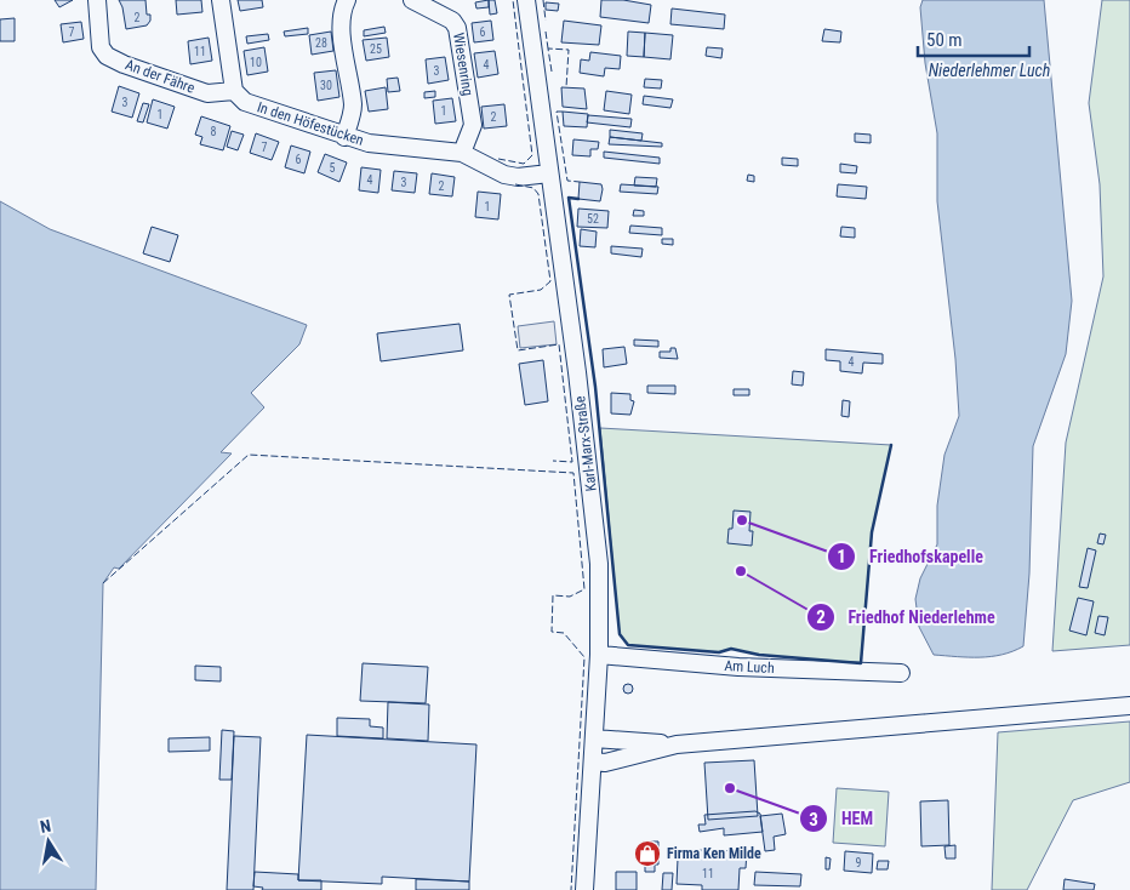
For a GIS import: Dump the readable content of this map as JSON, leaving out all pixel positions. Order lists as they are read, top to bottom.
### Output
{
  "streets": {
    "street": [
      "Wiesenring",
      "An der Fähre",
      "In den Höfestücken",
      "Karl-Marx-Straße",
      "Am Luch"
    ]
  },
  "crossings": [
    ["Wiesenring", "In den Höfestücken"],
    ["An der Fähre", "In den Höfestücken"],
    ["In den Höfestücken", "Karl-Marx-Straße"],
    ["Karl-Marx-Straße", "Am Luch"]
  ],
  "water": ["Niederlehmer Luch"],
  "places": {
    "other": ["Friedhofskapelle", "Friedhof Niederlehme", "HEM"],
    "shop": ["Firma Ken Milde"]
  },
  "house_numbers": [
    "2",
    "7",
    "6",
    "28",
    "25",
    "11",
    "10",
    "4",
    "3",
    "30",
    "3",
    "1",
    "1",
    "2",
    "8",
    "7",
    "6",
    "5",
    "4",
    "3",
    "2",
    "1",
    "52",
    "4",
    "9",
    "11"
  ],
  "scale_bar": "50 m",
  "north": "top"
}
